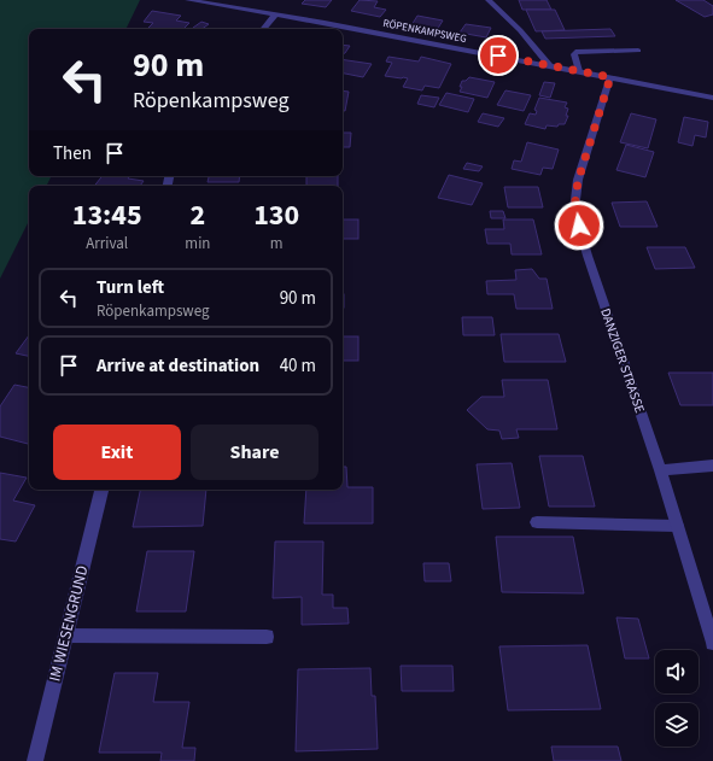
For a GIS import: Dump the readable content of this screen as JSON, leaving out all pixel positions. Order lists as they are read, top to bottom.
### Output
{
  "streets": {
    "street": ["RÖPENKAMPSWEG", "DANZIGER STRASSE", "IM WIESENGRUND"]
  },
  "crossings": [
    ["RÖPENKAMPSWEG", "DANZIGER STRASSE"]
  ],
  "page": {
    "turn": ["90 m", "Röpenkampsweg"],
    "then": "Then",
    "eta": [
      "13:45",
      "Arrival",
      "2",
      "min",
      "130",
      "m"
    ],
    "list": [
      {
        "name": "Turn left",
        "note": "Röpenkampsweg",
        "value": "90 m"
      },
      {
        "name": "Arrive at destination",
        "value": "40 m"
      }
    ],
    "buttons": ["Exit", "Share"]
  }
}
